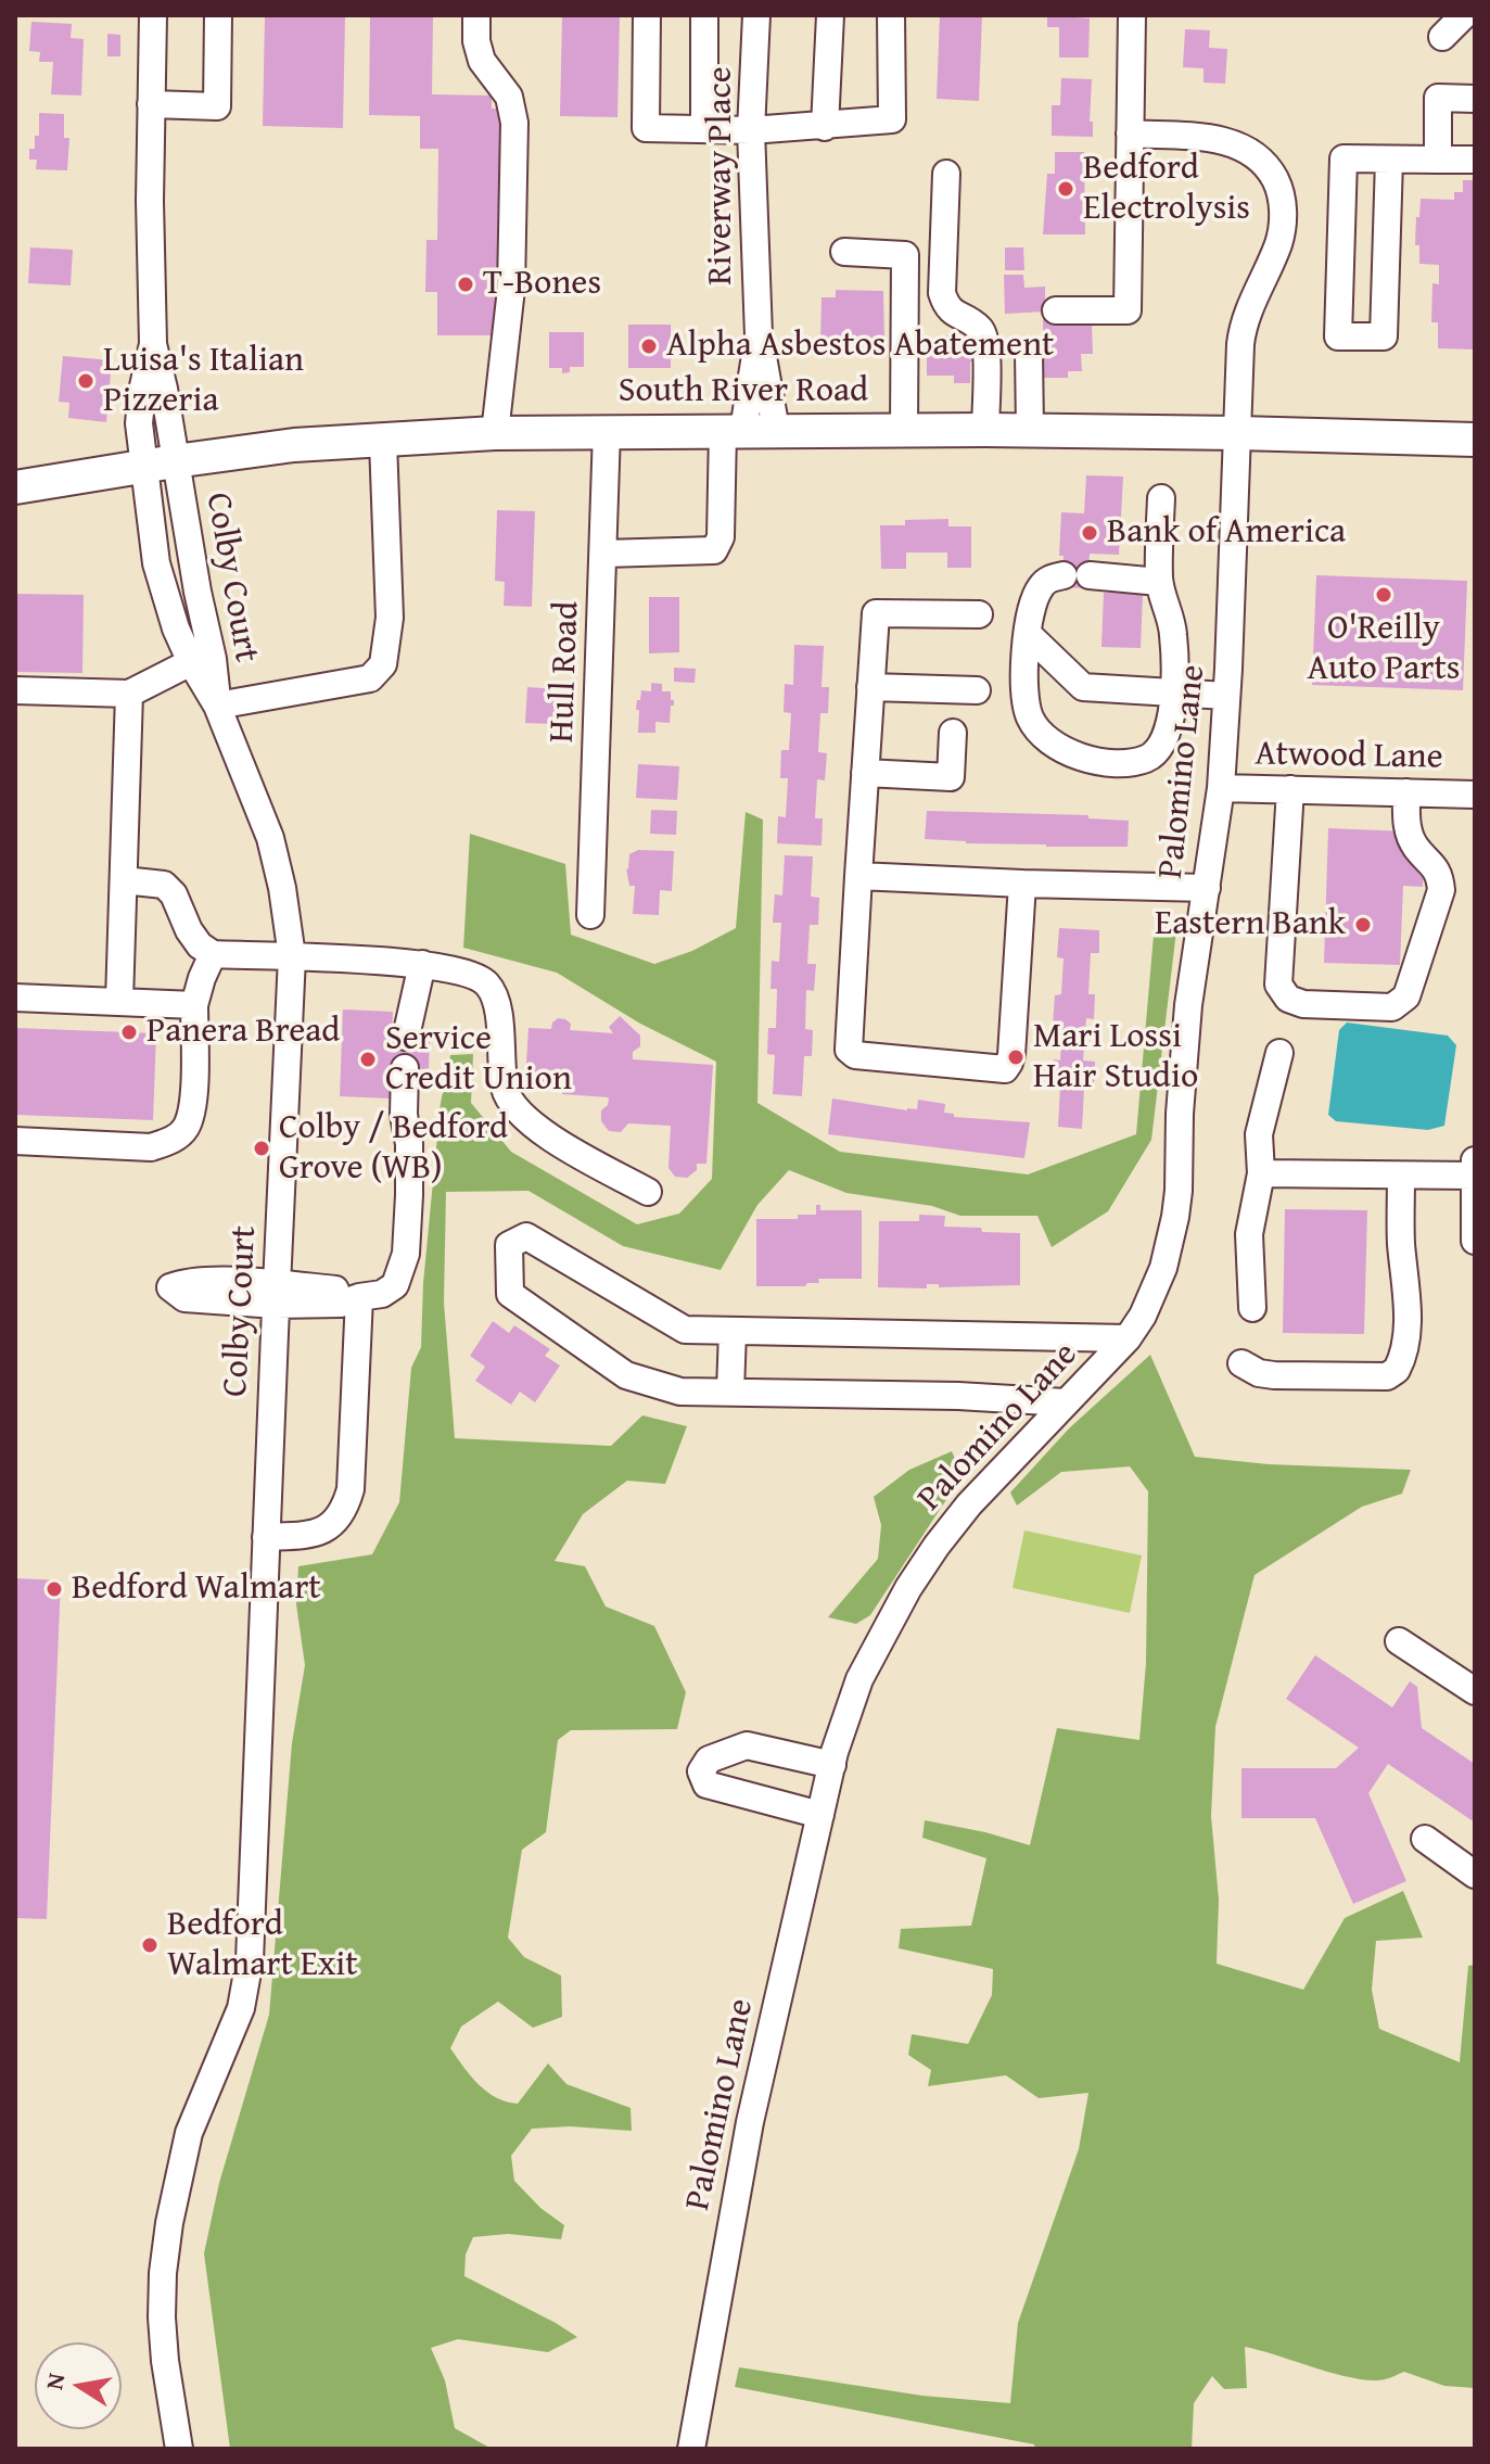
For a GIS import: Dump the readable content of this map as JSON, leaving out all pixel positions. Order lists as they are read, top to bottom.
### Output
{
  "streets": {
    "main road": ["South River Road"],
    "street": [
      "Riverway Place",
      "Colby Court",
      "Hull Road",
      "Atwood Lane",
      "Palomino Lane"
    ]
  },
  "crossings": [
    ["Riverway Place", "South River Road"],
    ["Riverway Place", "Hull Road"],
    ["South River Road", "Colby Court"],
    ["South River Road", "Hull Road"],
    ["South River Road", "Palomino Lane"],
    ["Atwood Lane", "Palomino Lane"]
  ],
  "places": [
    "Bedford Electrolysis",
    "T-Bones",
    "Alpha Asbestos Abatement",
    "Luisa's Italian Pizzeria",
    "Bank of America",
    "O'Reilly Auto Parts",
    "Eastern Bank",
    "Panera Bread",
    "Mari Lossi Hair Studio",
    "Service Credit Union",
    "Colby / Bedford Grove (WB)",
    "Bedford Walmart",
    "Bedford Walmart Exit"
  ],
  "north": "left"
}
